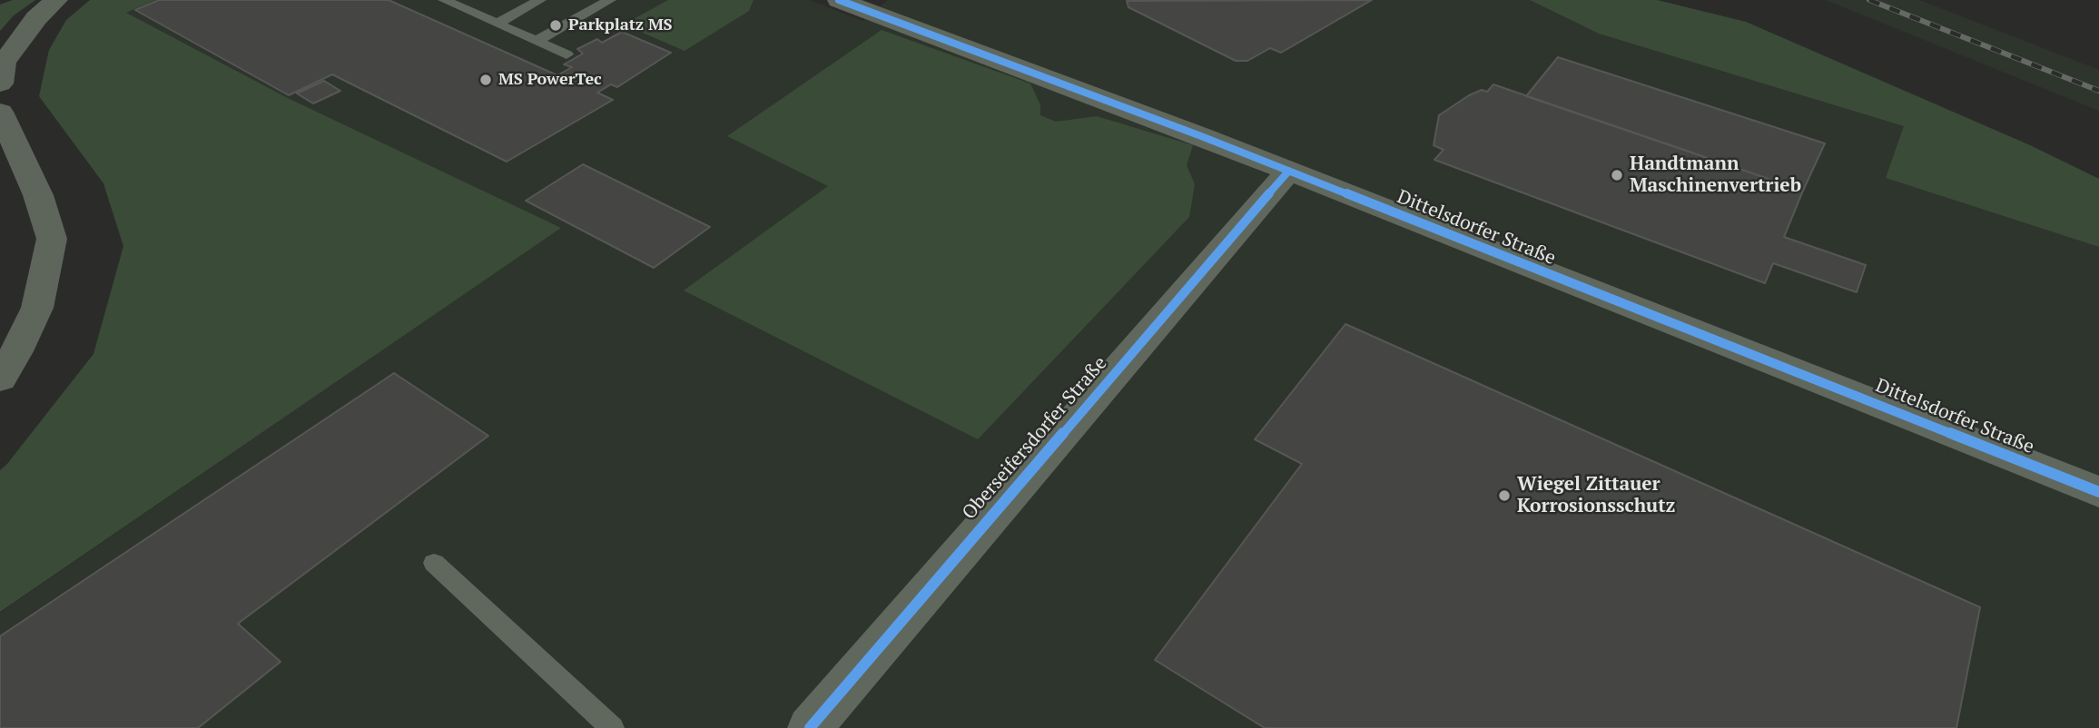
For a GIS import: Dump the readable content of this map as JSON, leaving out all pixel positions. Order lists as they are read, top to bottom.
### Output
{
  "streets": {
    "street": ["Dittelsdorfer Straße", "Oberseifersdorfer Straße"]
  },
  "crossings": [
    ["Dittelsdorfer Straße", "Oberseifersdorfer Straße"]
  ],
  "places": [
    "Parkplatz MS",
    "MS PowerTec",
    "Handtmann Maschinenvertrieb",
    "Wiegel Zittauer Korrosionsschutz"
  ]
}
